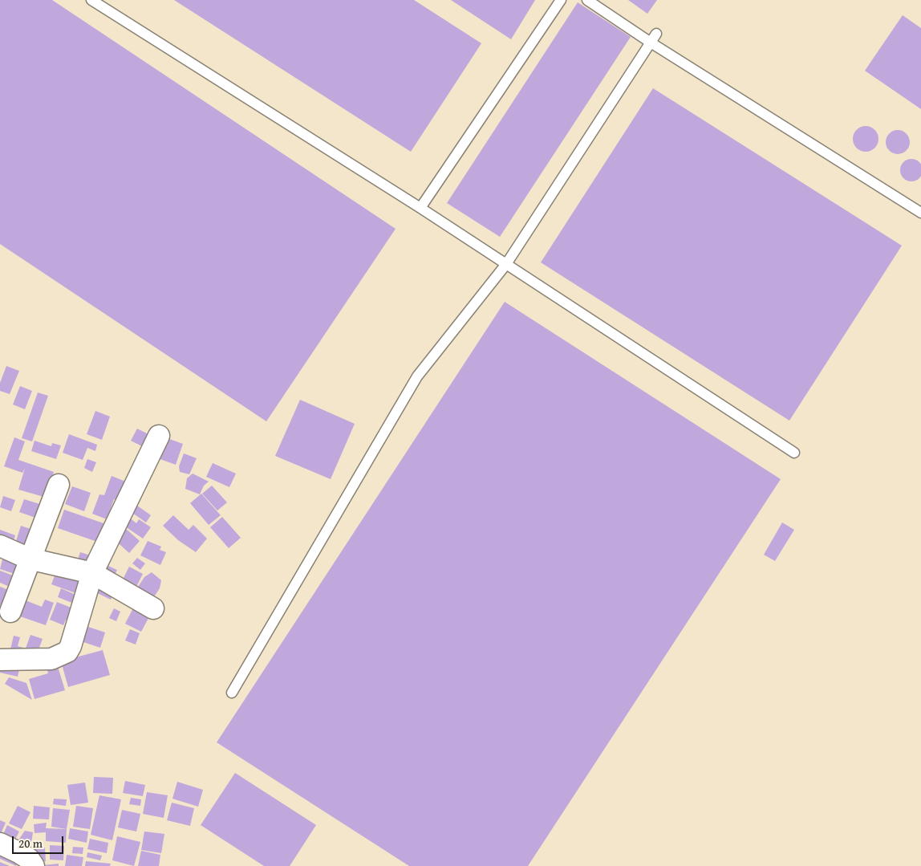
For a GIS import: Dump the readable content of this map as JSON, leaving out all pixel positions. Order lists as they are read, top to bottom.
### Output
{
  "scale_bar": "20 m"
}
